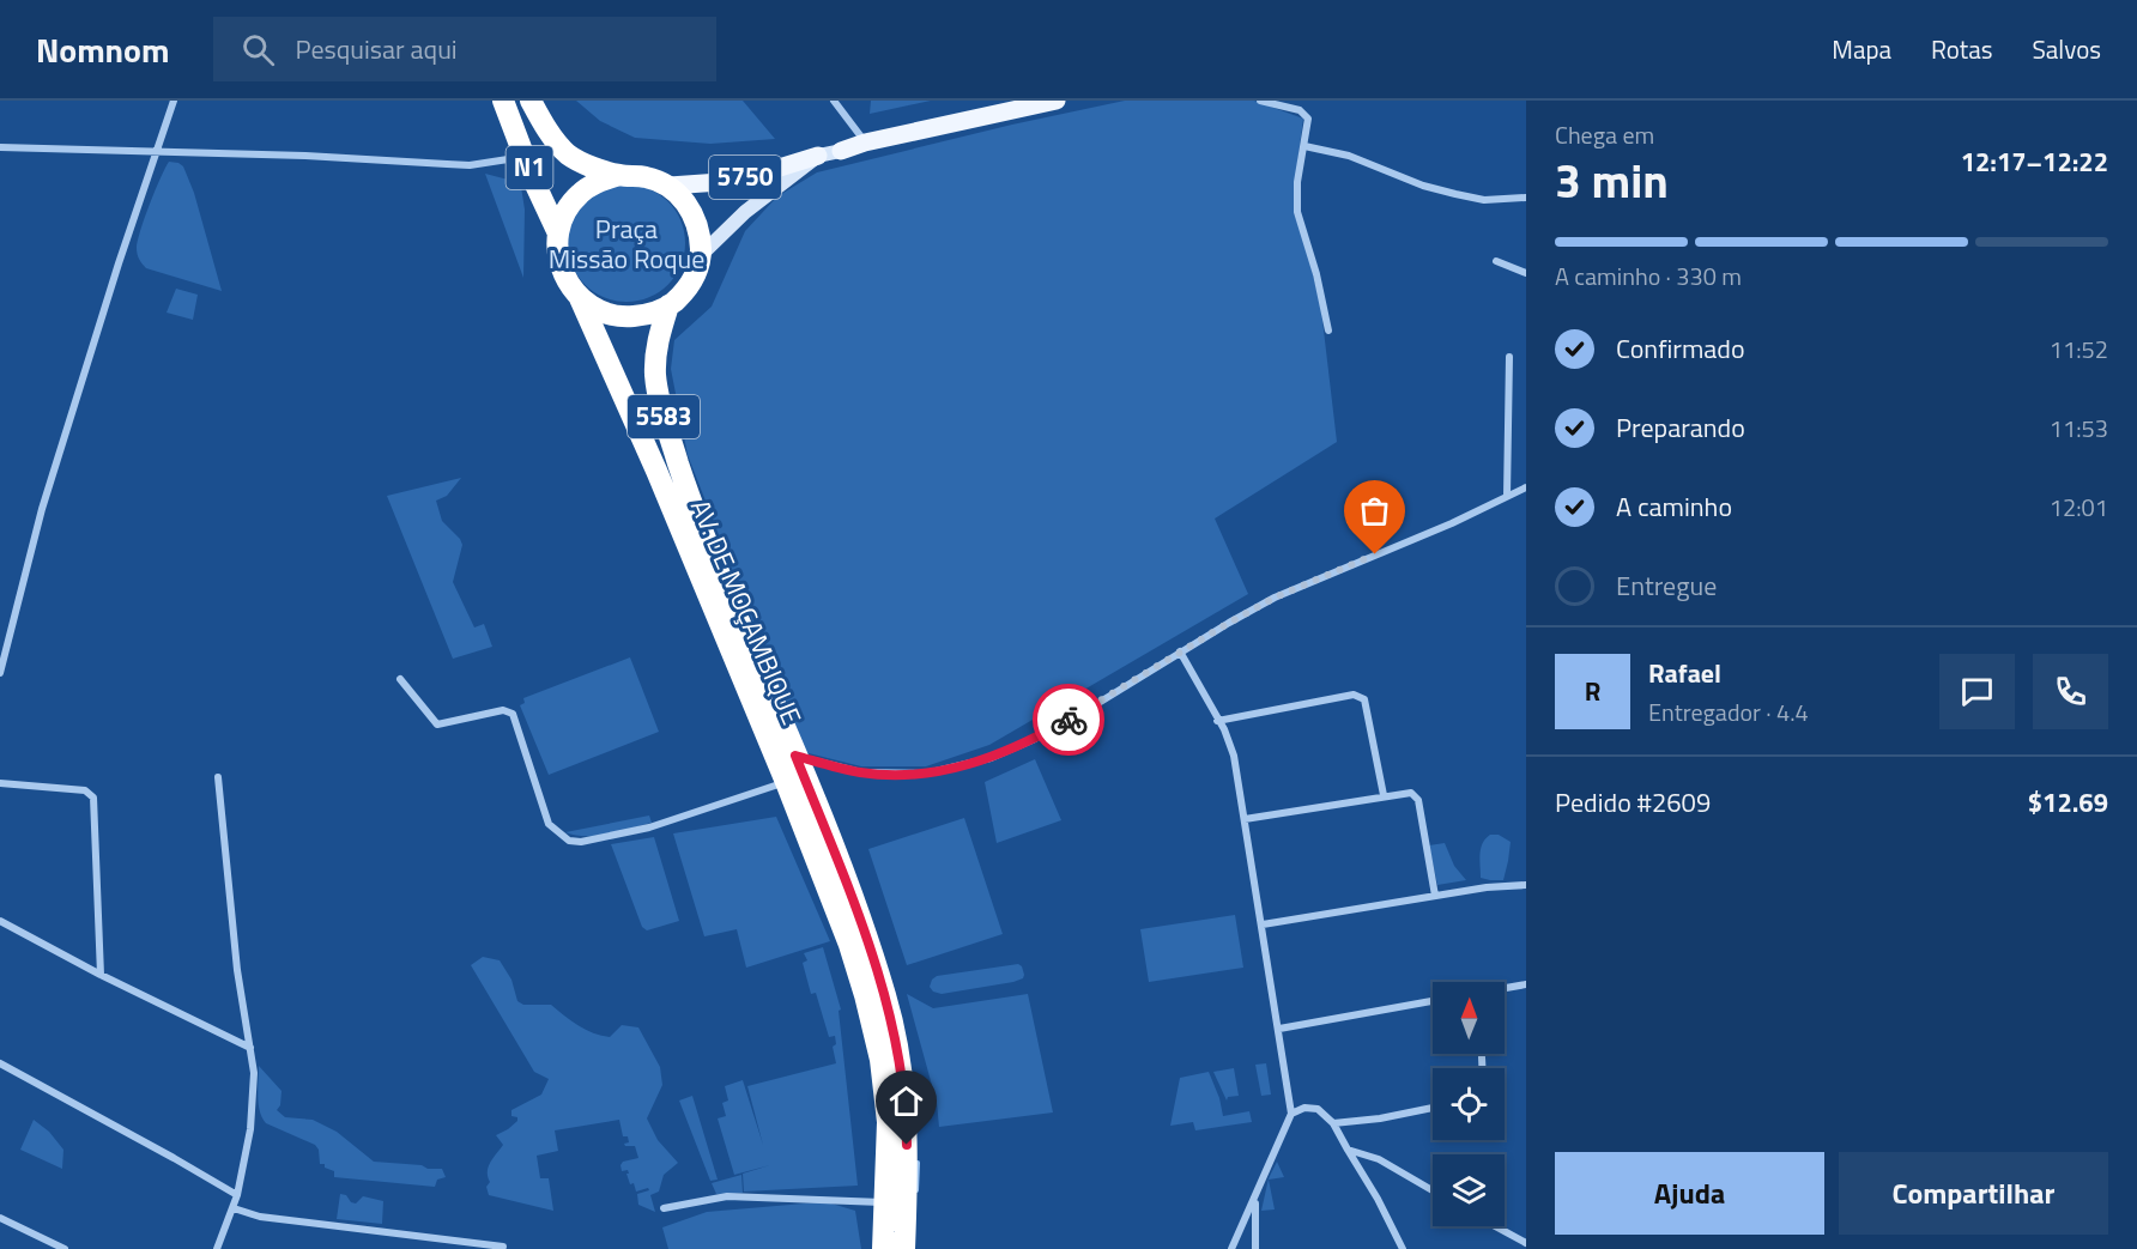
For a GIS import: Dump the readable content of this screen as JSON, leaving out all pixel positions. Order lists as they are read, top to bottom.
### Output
{
  "streets": {
    "highway": ["N1", "5583", "AV. DE MOÇAMBIQUE"],
    "main road": ["5750"]
  },
  "crossings": [
    ["N1", "5750"],
    ["N1", "AV. DE MOÇAMBIQUE"],
    ["5750", "AV. DE MOÇAMBIQUE"]
  ],
  "parks": ["Praça Missão Roque"],
  "north": "top",
  "page": {
    "header": "Nomnom",
    "search": "Pesquisar aqui",
    "nav": ["Mapa", "Rotas", "Salvos"],
    "heading": ["3 min", "Chega em", "12:17–12:22"],
    "panel": [
      "Rafael",
      "Entregador · 4.4",
      "Pedido #2609",
      "$12.69"
    ],
    "bar": "A caminho · 330 m",
    "list": [
      ["Confirmado", "11:52"],
      ["Preparando", "11:53"],
      ["A caminho", "12:01"],
      "Entregue"
    ],
    "round": "R",
    "buttons": ["Ajuda", "Compartilhar"]
  }
}
